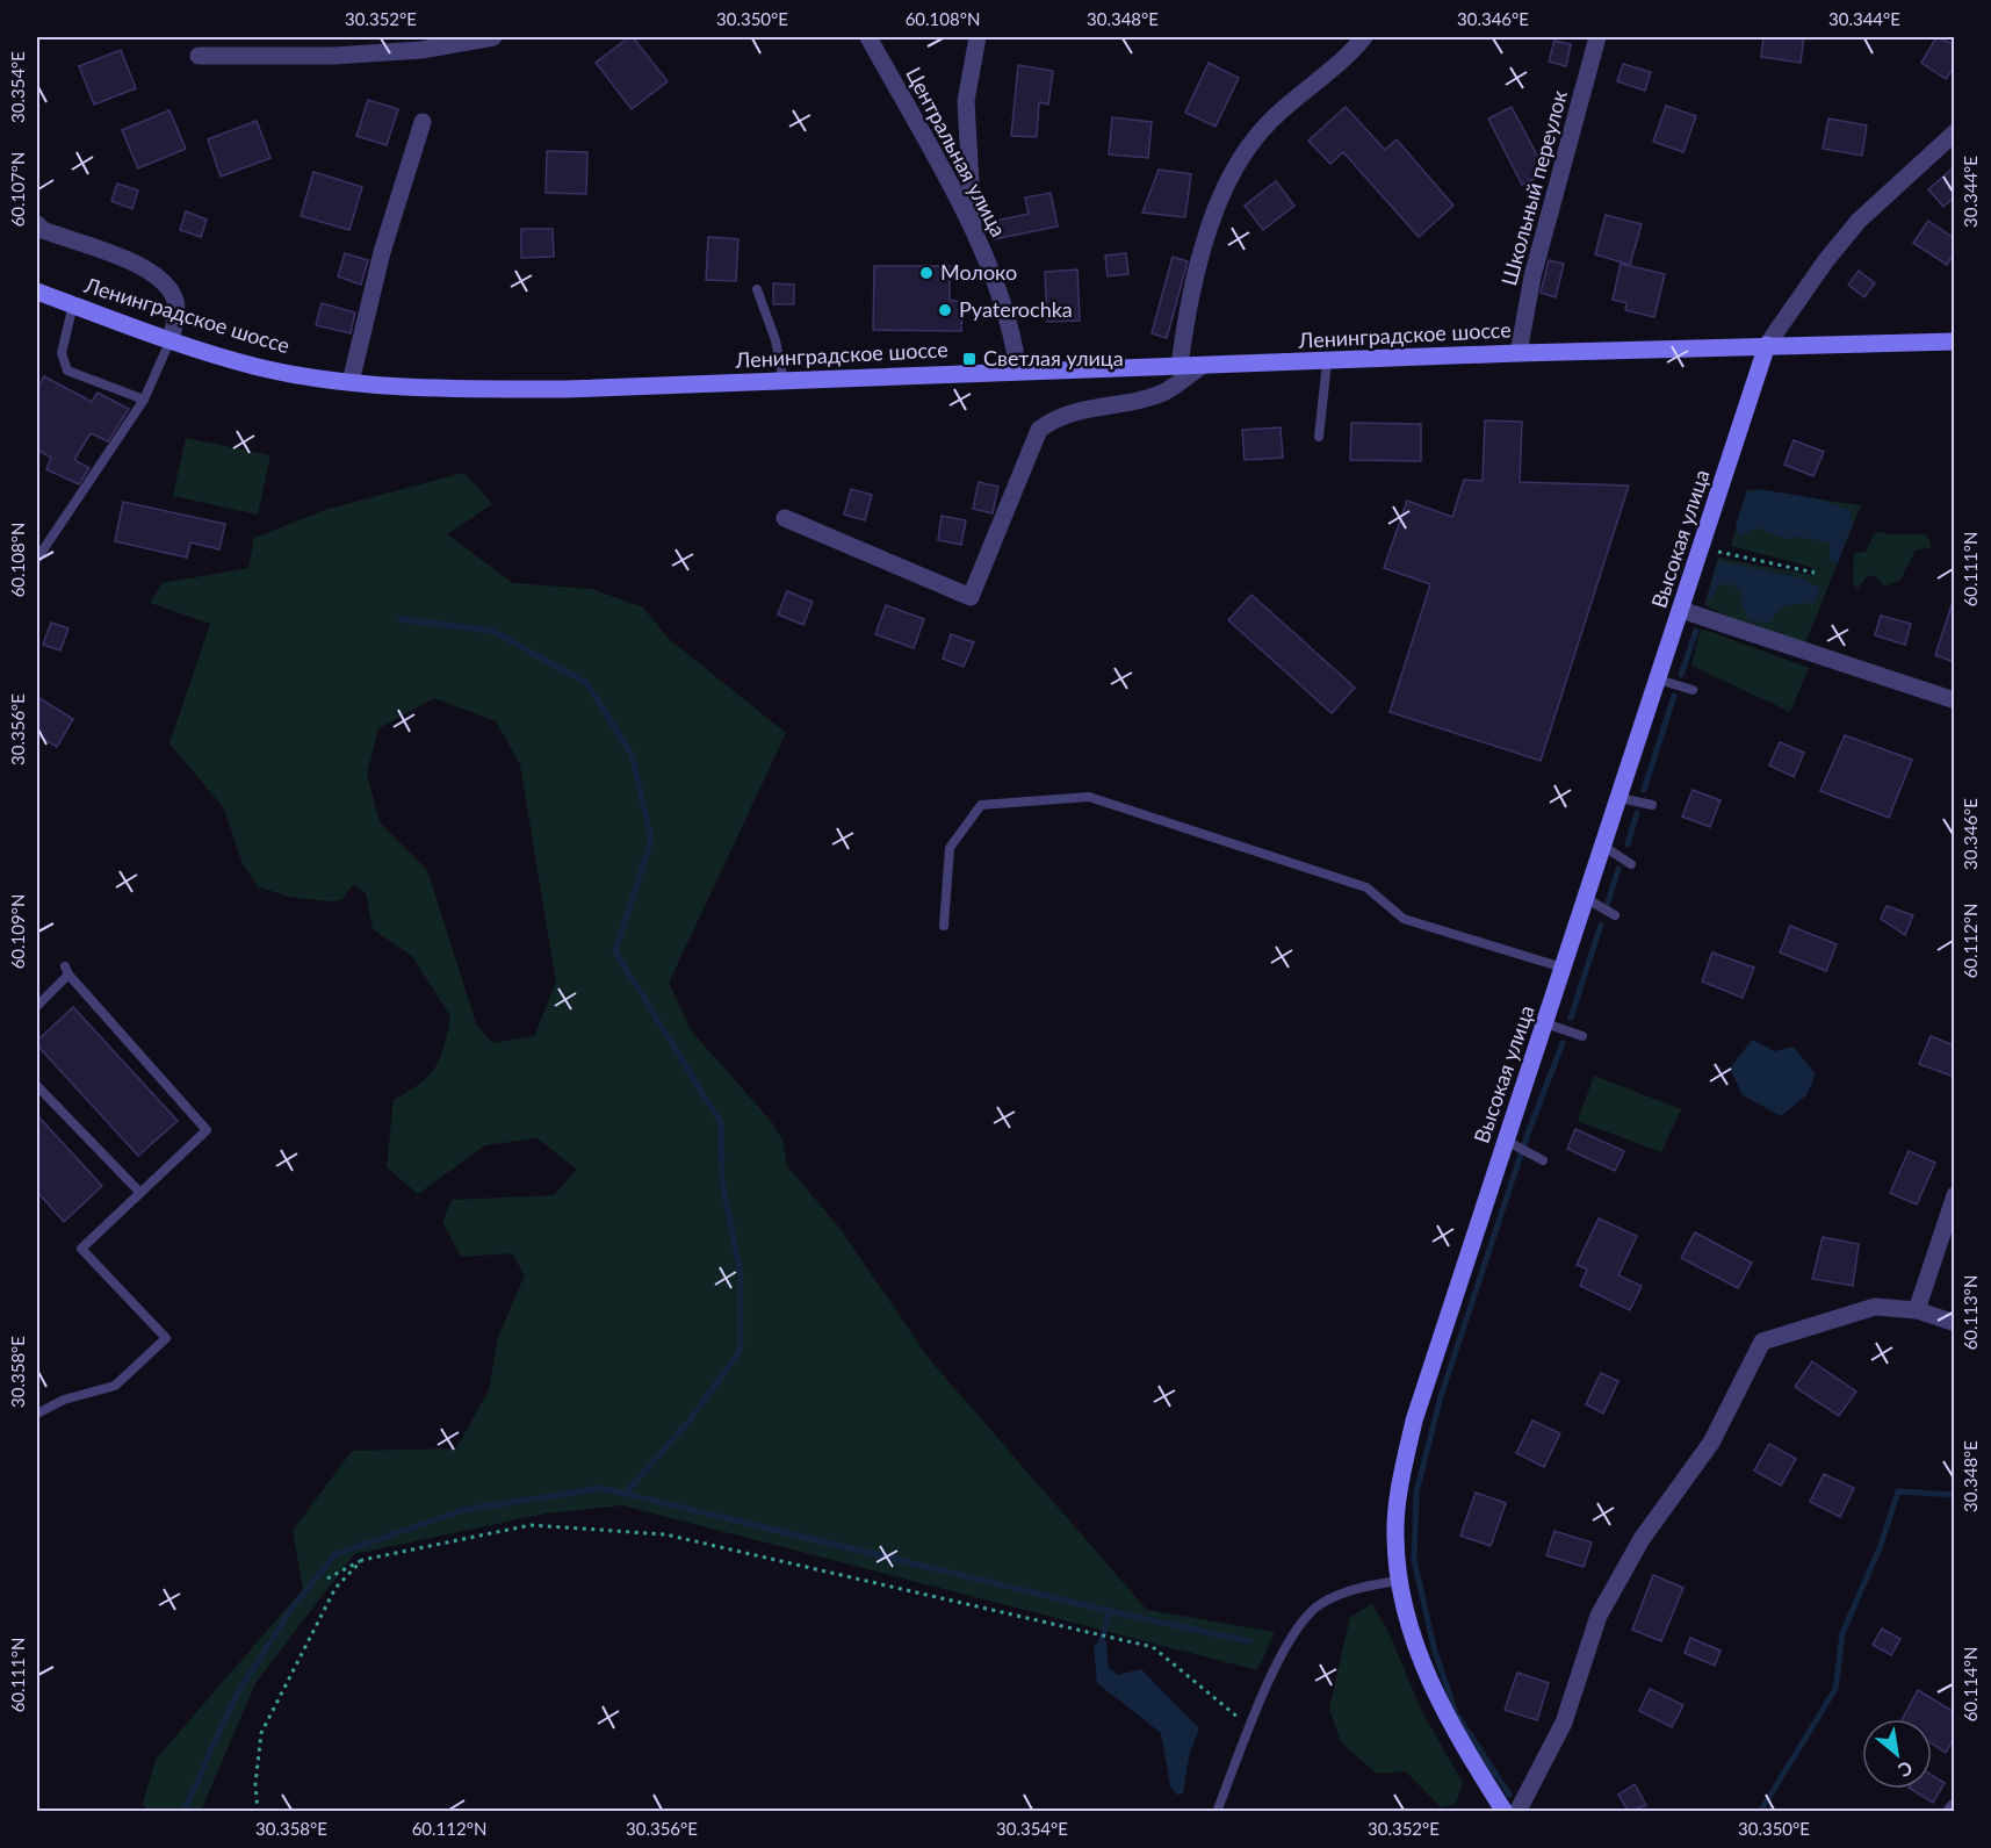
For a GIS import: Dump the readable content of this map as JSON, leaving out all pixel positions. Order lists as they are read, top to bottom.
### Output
{
  "streets": {
    "main road": ["Ленинградское шоссе", "Высокая улица"],
    "street": ["Центральная улица", "Школьный переулок"]
  },
  "crossings": [
    ["Центральная улица", "Ленинградское шоссе"],
    ["Школьный переулок", "Ленинградское шоссе"],
    ["Ленинградское шоссе", "Высокая улица"]
  ],
  "places": {
    "other": ["Молоко", "Pyaterochka"],
    "transit": ["Светлая улица"]
  },
  "north": "bottom right",
  "coordinates": [
    "30.352°E",
    "30.350°E",
    "60.108°N",
    "30.348°E",
    "30.346°E",
    "30.344°E",
    "30.354°E",
    "60.107°N",
    "60.111°N",
    "30.356°E",
    "60.109°N",
    "60.112°N",
    "60.113°N",
    "30.358°E",
    "60.114°N"
  ]
}
